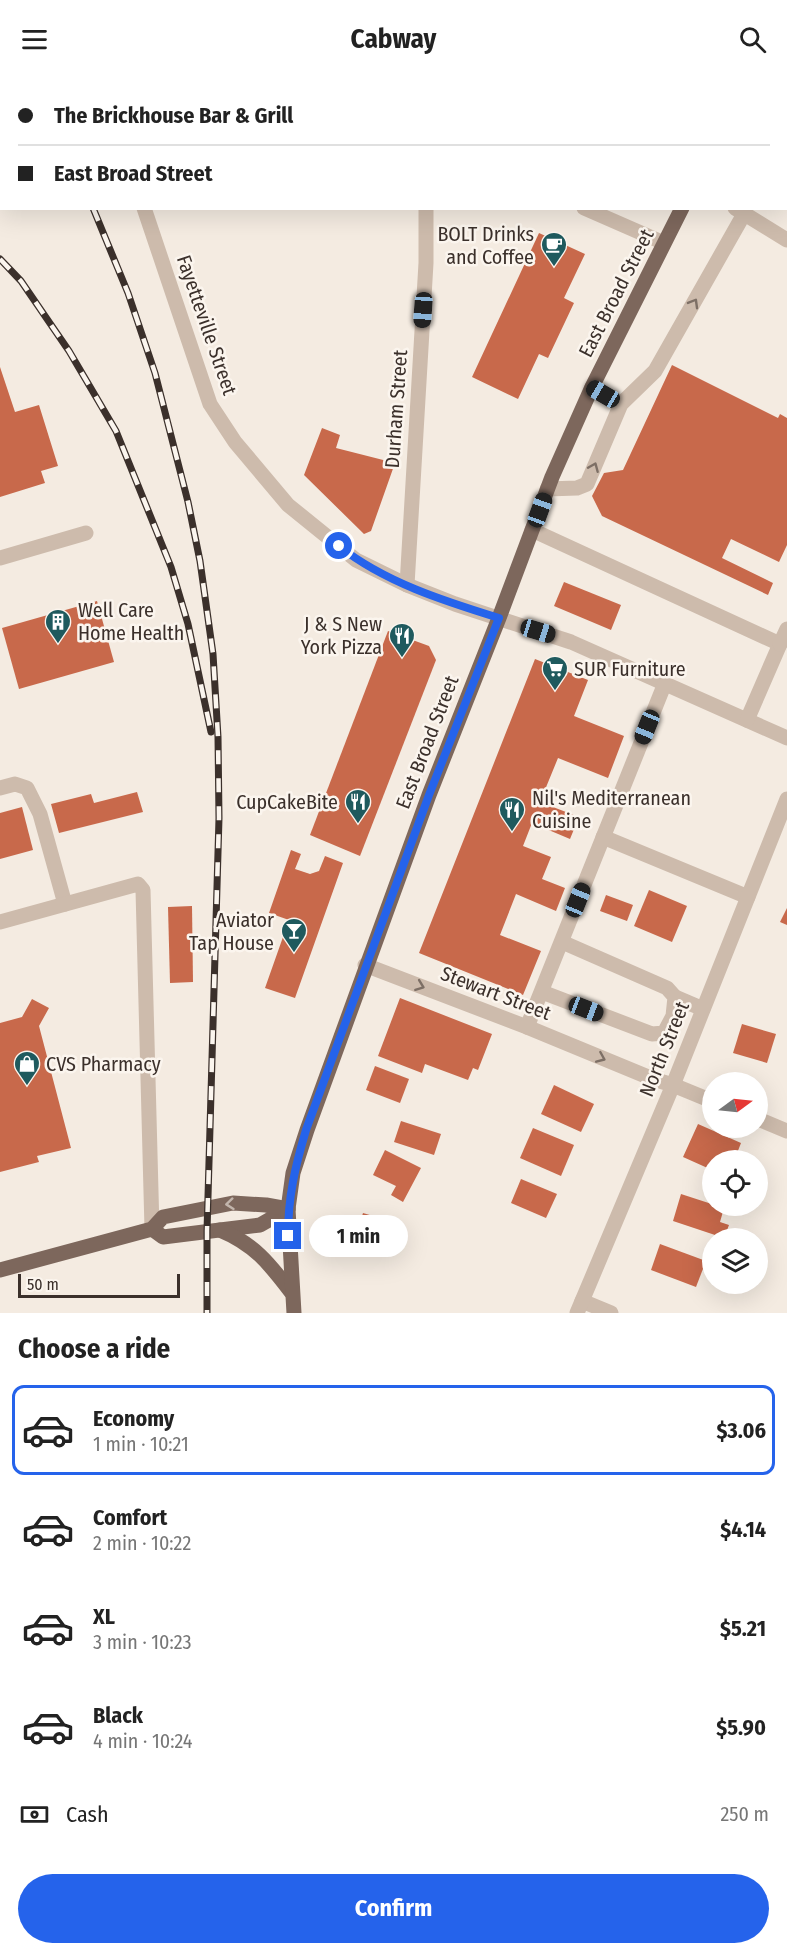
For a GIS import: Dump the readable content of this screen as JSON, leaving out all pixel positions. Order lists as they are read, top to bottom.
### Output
{
  "streets": {
    "main road": ["East Broad Street"],
    "street": [
      "Fayetteville Street",
      "Durham Street",
      "Stewart Street",
      "North Street"
    ]
  },
  "crossings": [
    ["East Broad Street", "Fayetteville Street"],
    ["East Broad Street", "Stewart Street"],
    ["Fayetteville Street", "Durham Street"],
    ["Stewart Street", "North Street"]
  ],
  "places": {
    "cafe": ["BOLT Drinks and Coffee"],
    "building": ["Well Care Home Health"],
    "restaurant": ["J & S New York Pizza", "CupCakeBite", "Nil's Mediterranean Cuisine"],
    "supermarket": ["SUR Furniture"],
    "bar": ["Aviator Tap House"],
    "shop": ["CVS Pharmacy"]
  },
  "scale_bar": "50 m",
  "north": "right",
  "page": {
    "header": "Cabway",
    "banner": ["The Brickhouse Bar & Grill", "East Broad Street"],
    "bubble": "1 min",
    "scale": "50 m",
    "heading": "Choose a ride",
    "list": [
      {
        "name": "Economy",
        "note": "1 min · 10:21",
        "value": "$3.06"
      },
      {
        "name": "Comfort",
        "note": "2 min · 10:22",
        "value": "$4.14"
      },
      {
        "name": "XL",
        "note": "3 min · 10:23",
        "value": "$5.21"
      },
      {
        "name": "Black",
        "note": "4 min · 10:24",
        "value": "$5.90"
      }
    ],
    "pay": ["Cash", "250 m"],
    "buttons": "Confirm"
  }
}
